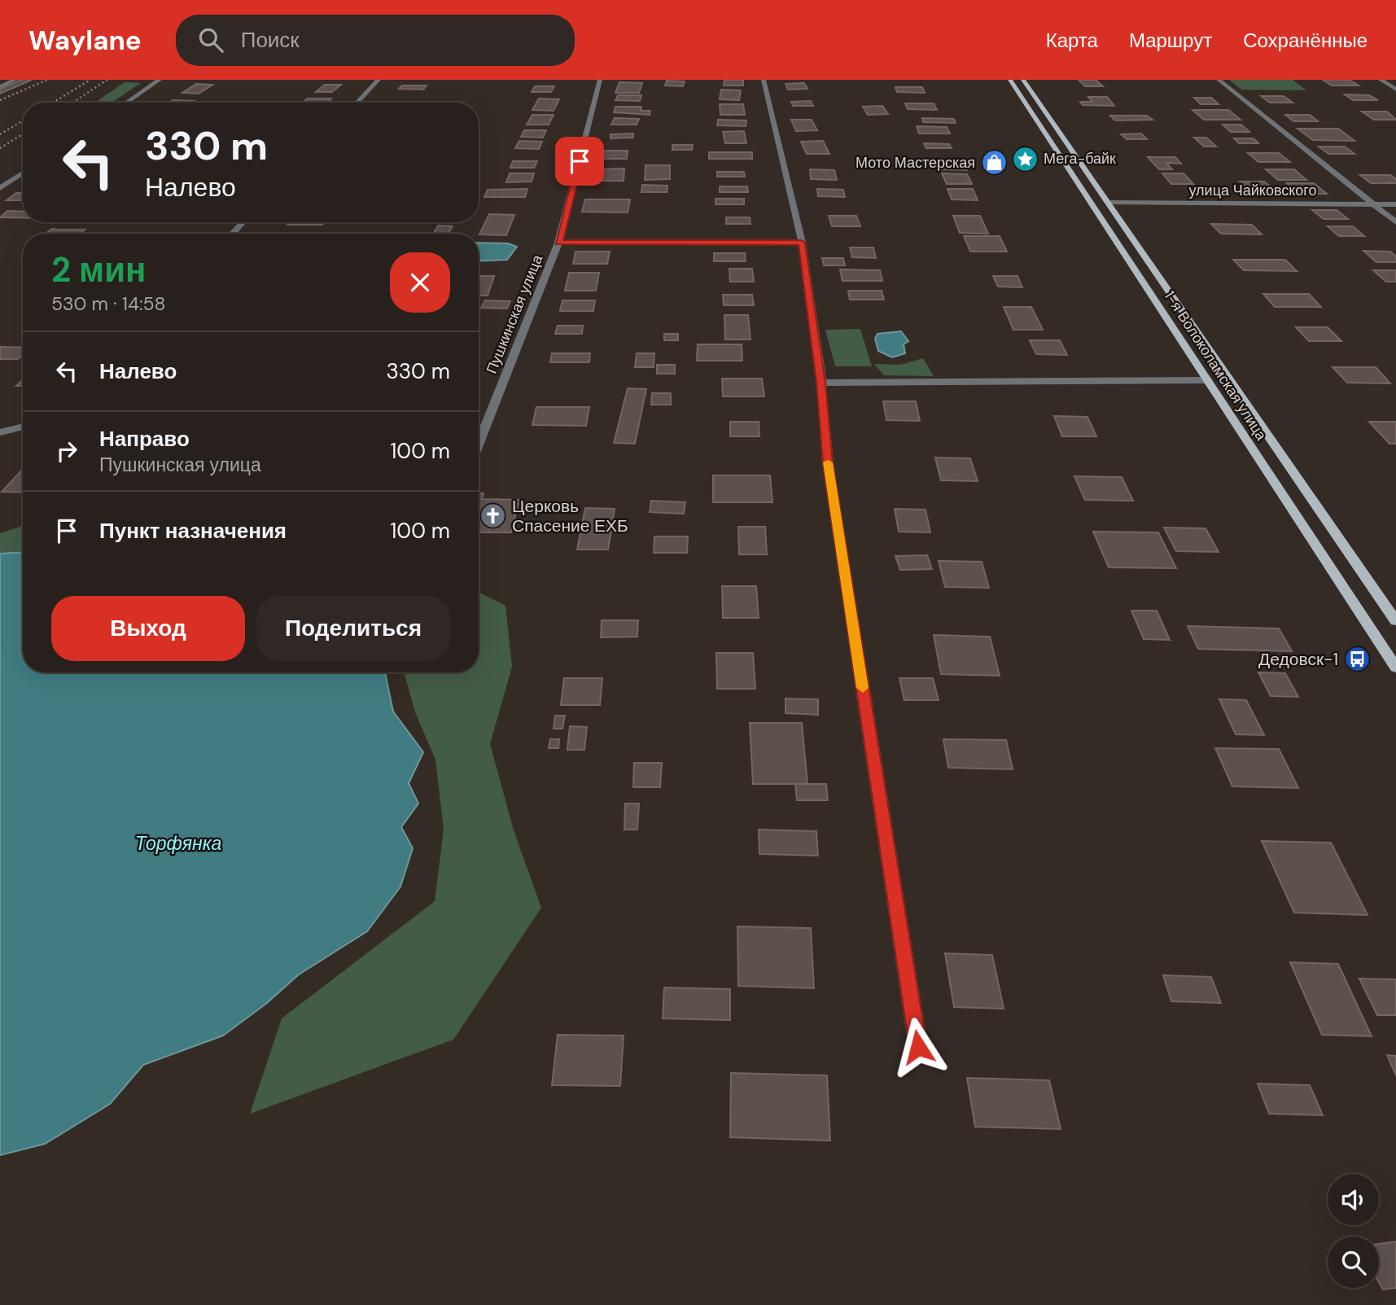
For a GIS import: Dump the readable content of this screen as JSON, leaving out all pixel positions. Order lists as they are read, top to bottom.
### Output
{
  "streets": {
    "main road": ["1-я Волоколамская улица"],
    "street": ["улица Чайковского", "Пушкинская улица"]
  },
  "crossings": [
    ["улица Чайковского", "1-я Волоколамская улица"]
  ],
  "water": ["Торфянка"],
  "places": {
    "place": ["Мега-байк"],
    "shop": ["Мото Мастерская"],
    "church": ["Церковь Спасение ЕХБ"],
    "bus stop": ["Дедовск-1"]
  },
  "page": {
    "header": "Waylane",
    "search": "Поиск",
    "nav": ["Карта", "Маршрут", "Сохранённые"],
    "turn": ["330 m", "Налево"],
    "heading": ["2 мин", "530 m · 14:58"],
    "list": [
      {
        "name": "Налево",
        "value": "330 m"
      },
      {
        "name": "Направо",
        "note": "Пушкинская улица",
        "value": "100 m"
      },
      {
        "name": "Пункт назначения",
        "value": "100 m"
      }
    ],
    "buttons": ["Выход", "Поделиться"]
  }
}
